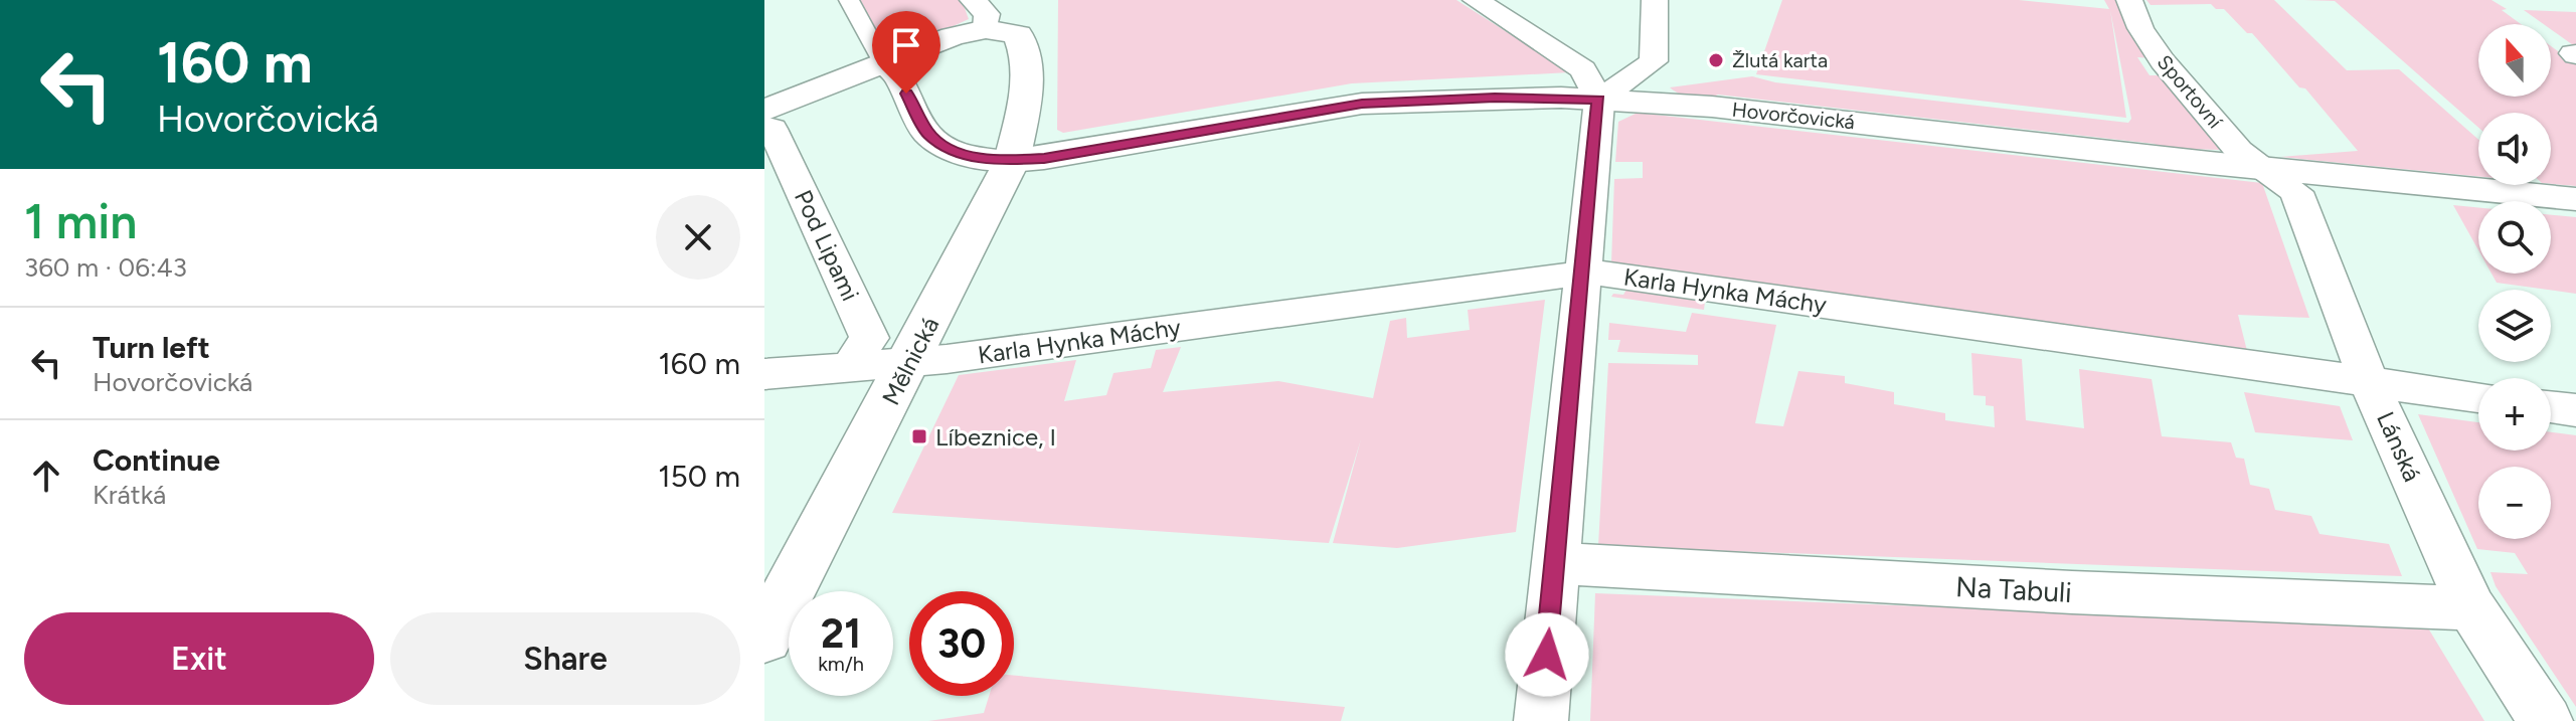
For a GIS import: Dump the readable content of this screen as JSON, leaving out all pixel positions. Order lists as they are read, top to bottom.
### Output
{
  "streets": {
    "street": [
      "Sportovní",
      "Hovorčovická",
      "Pod Lipami",
      "Karla Hynka Máchy",
      "Mělnická",
      "Lánská",
      "Na Tabuli"
    ]
  },
  "crossings": [
    ["Sportovní", "Hovorčovická"],
    ["Sportovní", "Lánská"],
    ["Hovorčovická", "Mělnická"],
    ["Hovorčovická", "Lánská"],
    ["Pod Lipami", "Karla Hynka Máchy"],
    ["Karla Hynka Máchy", "Mělnická"],
    ["Karla Hynka Máchy", "Lánská"],
    ["Lánská", "Na Tabuli"]
  ],
  "places": {
    "other": ["Žlutá karta"],
    "transit": ["Líbeznice, I"]
  },
  "north": "top",
  "page": {
    "turn": ["160 m", "Hovorčovická"],
    "map_buttons": ["+", "−"],
    "heading": ["1 min", "360 m · 06:43"],
    "list": [
      {
        "name": "Turn left",
        "note": "Hovorčovická",
        "value": "160 m"
      },
      {
        "name": "Continue",
        "note": "Krátká",
        "value": "150 m"
      }
    ],
    "speed": "21 km/h",
    "limit": "30",
    "buttons": ["Exit", "Share"]
  }
}
